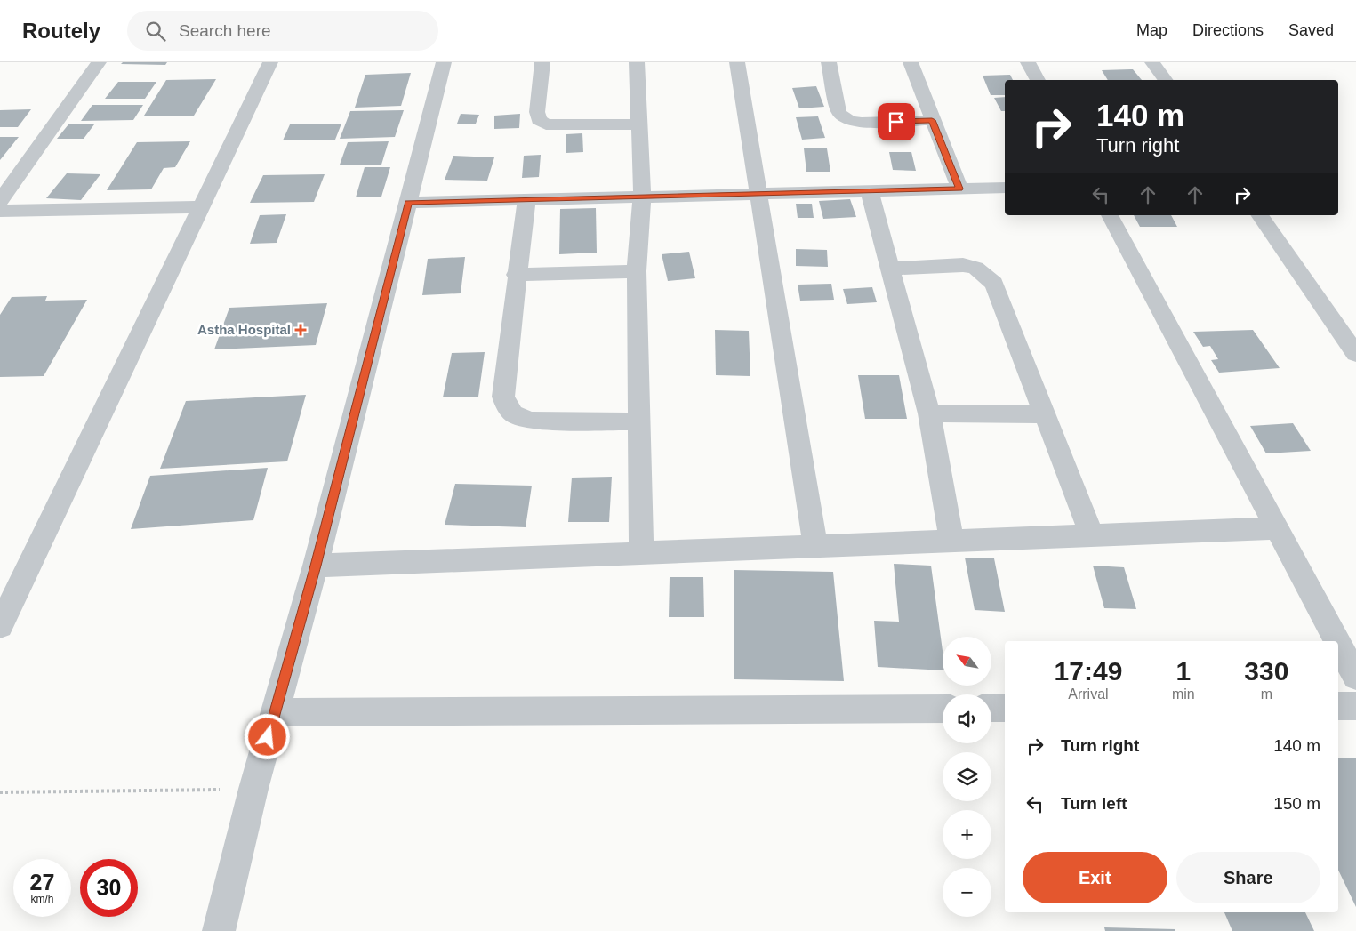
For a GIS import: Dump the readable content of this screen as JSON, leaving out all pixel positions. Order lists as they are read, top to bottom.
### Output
{
  "places": {
    "health": ["Astha Hospital"]
  },
  "north": "top left",
  "page": {
    "header": "Routely",
    "search": "Search here",
    "nav": ["Map", "Directions", "Saved"],
    "turn": ["140 m", "Turn right"],
    "map_buttons": ["+", "−"],
    "eta": [
      "17:49",
      "Arrival",
      "1",
      "min",
      "330",
      "m"
    ],
    "list": [
      {
        "name": "Turn right",
        "value": "140 m"
      },
      {
        "name": "Turn left",
        "value": "150 m"
      }
    ],
    "buttons": ["Exit", "Share"],
    "speed": "27 km/h",
    "limit": "30"
  }
}
